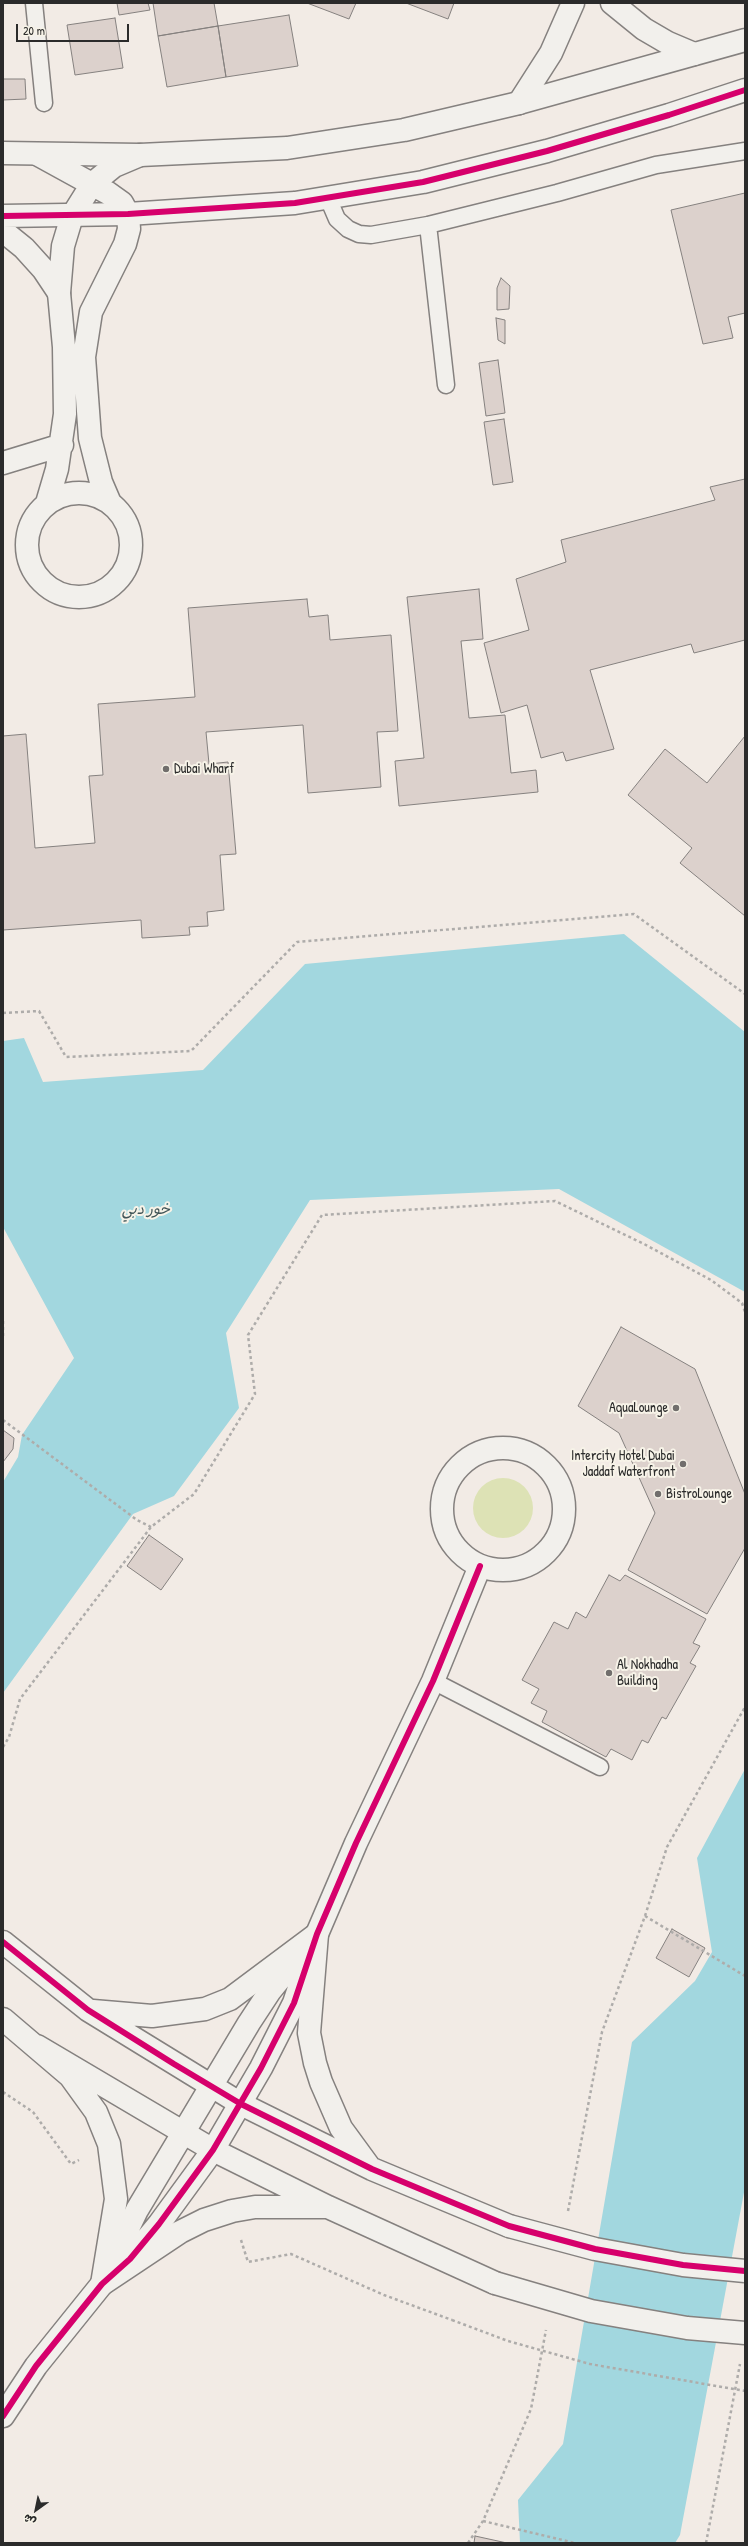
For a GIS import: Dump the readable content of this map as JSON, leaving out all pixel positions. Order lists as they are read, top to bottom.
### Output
{
  "water": ["خور دبي"],
  "places": [
    "Dubai Wharf",
    "AquaLounge",
    "Intercity Hotel Dubai Jaddaf Waterfront",
    "BistroLounge",
    "Al Nokhadha Building"
  ],
  "scale_bar": "20 m",
  "north": "bottom left"
}
